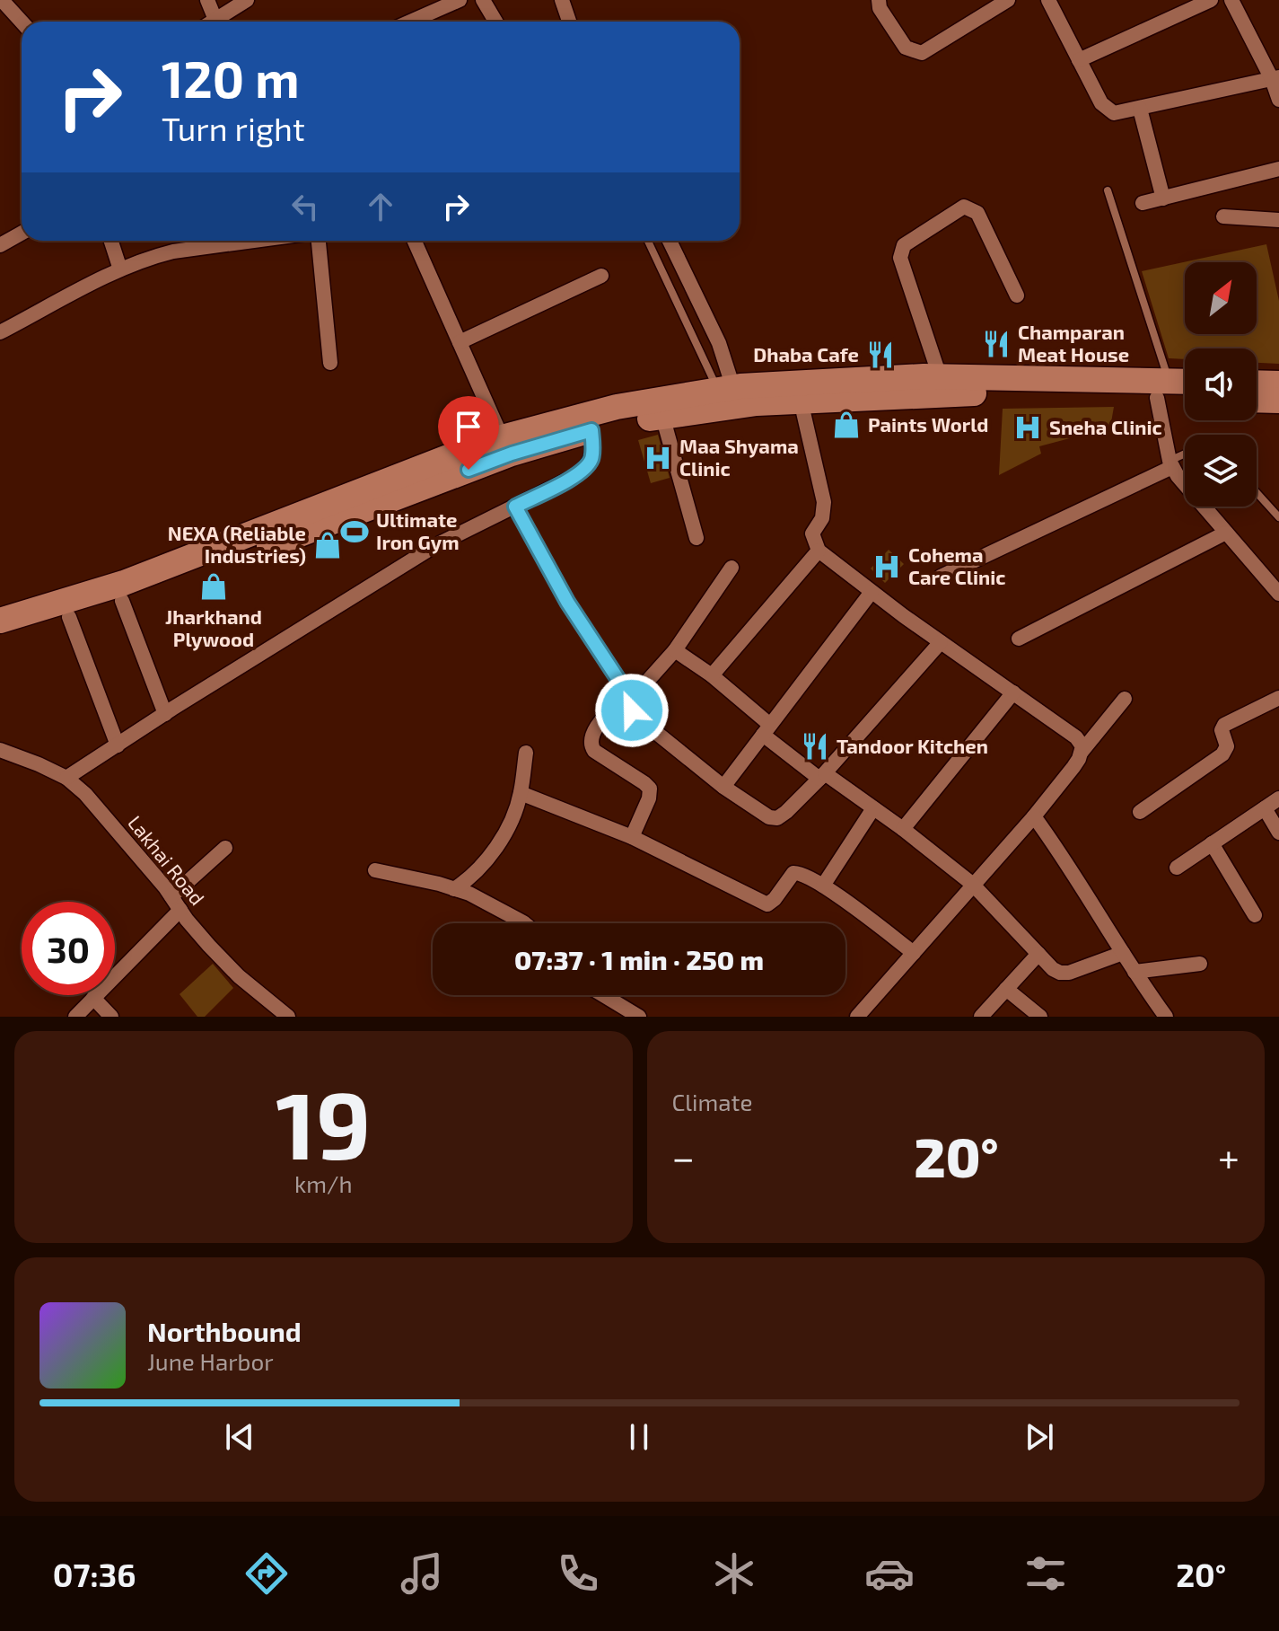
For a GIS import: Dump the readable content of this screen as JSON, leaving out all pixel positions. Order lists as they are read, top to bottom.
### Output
{
  "streets": {
    "street": ["Lakhai Road"]
  },
  "places": {
    "restaurant": ["Champaran Meat House", "Dhaba Cafe", "Tandoor Kitchen"],
    "shop": ["Paints World", "NEXA (Reliable Industries)", "Jharkhand Plywood"],
    "hospital": ["Sneha Clinic", "Maa Shyama Clinic", "Cohema Care Clinic"],
    "sports": ["Ultimate Iron Gym"]
  },
  "north": "top right",
  "page": {
    "turn": ["120 m", "Turn right"],
    "limit": "30",
    "trip": "07:37 · 1 min · 250 m",
    "tile": [
      ["19", "km/h"],
      "Climate"
    ],
    "heat": ["−", "20°", "+"],
    "song": ["Northbound", "June Harbor"],
    "tabs": ["07:36", "20°"]
  }
}
